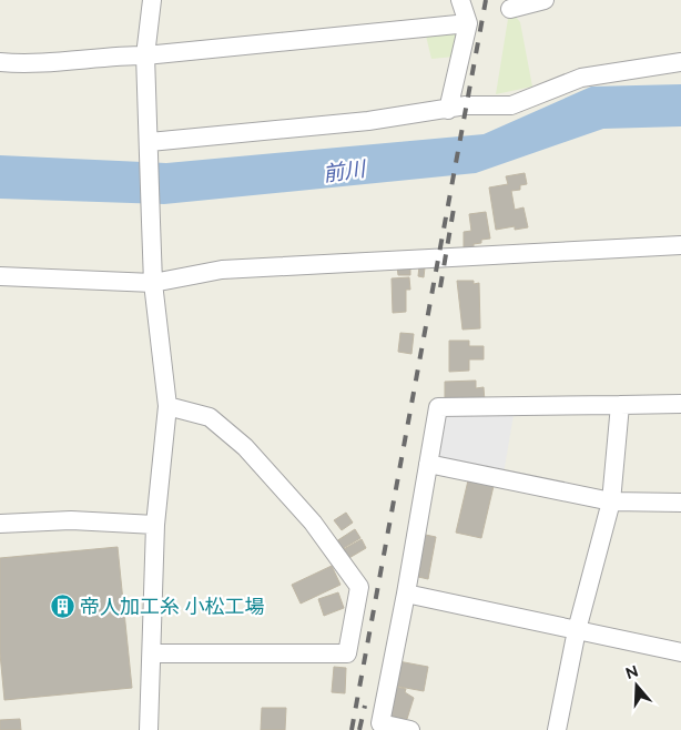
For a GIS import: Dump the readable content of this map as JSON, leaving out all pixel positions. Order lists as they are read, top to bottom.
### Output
{
  "water": ["前川"],
  "places": {
    "building": ["帝人加工糸 小松工場"]
  },
  "north": "top"
}
